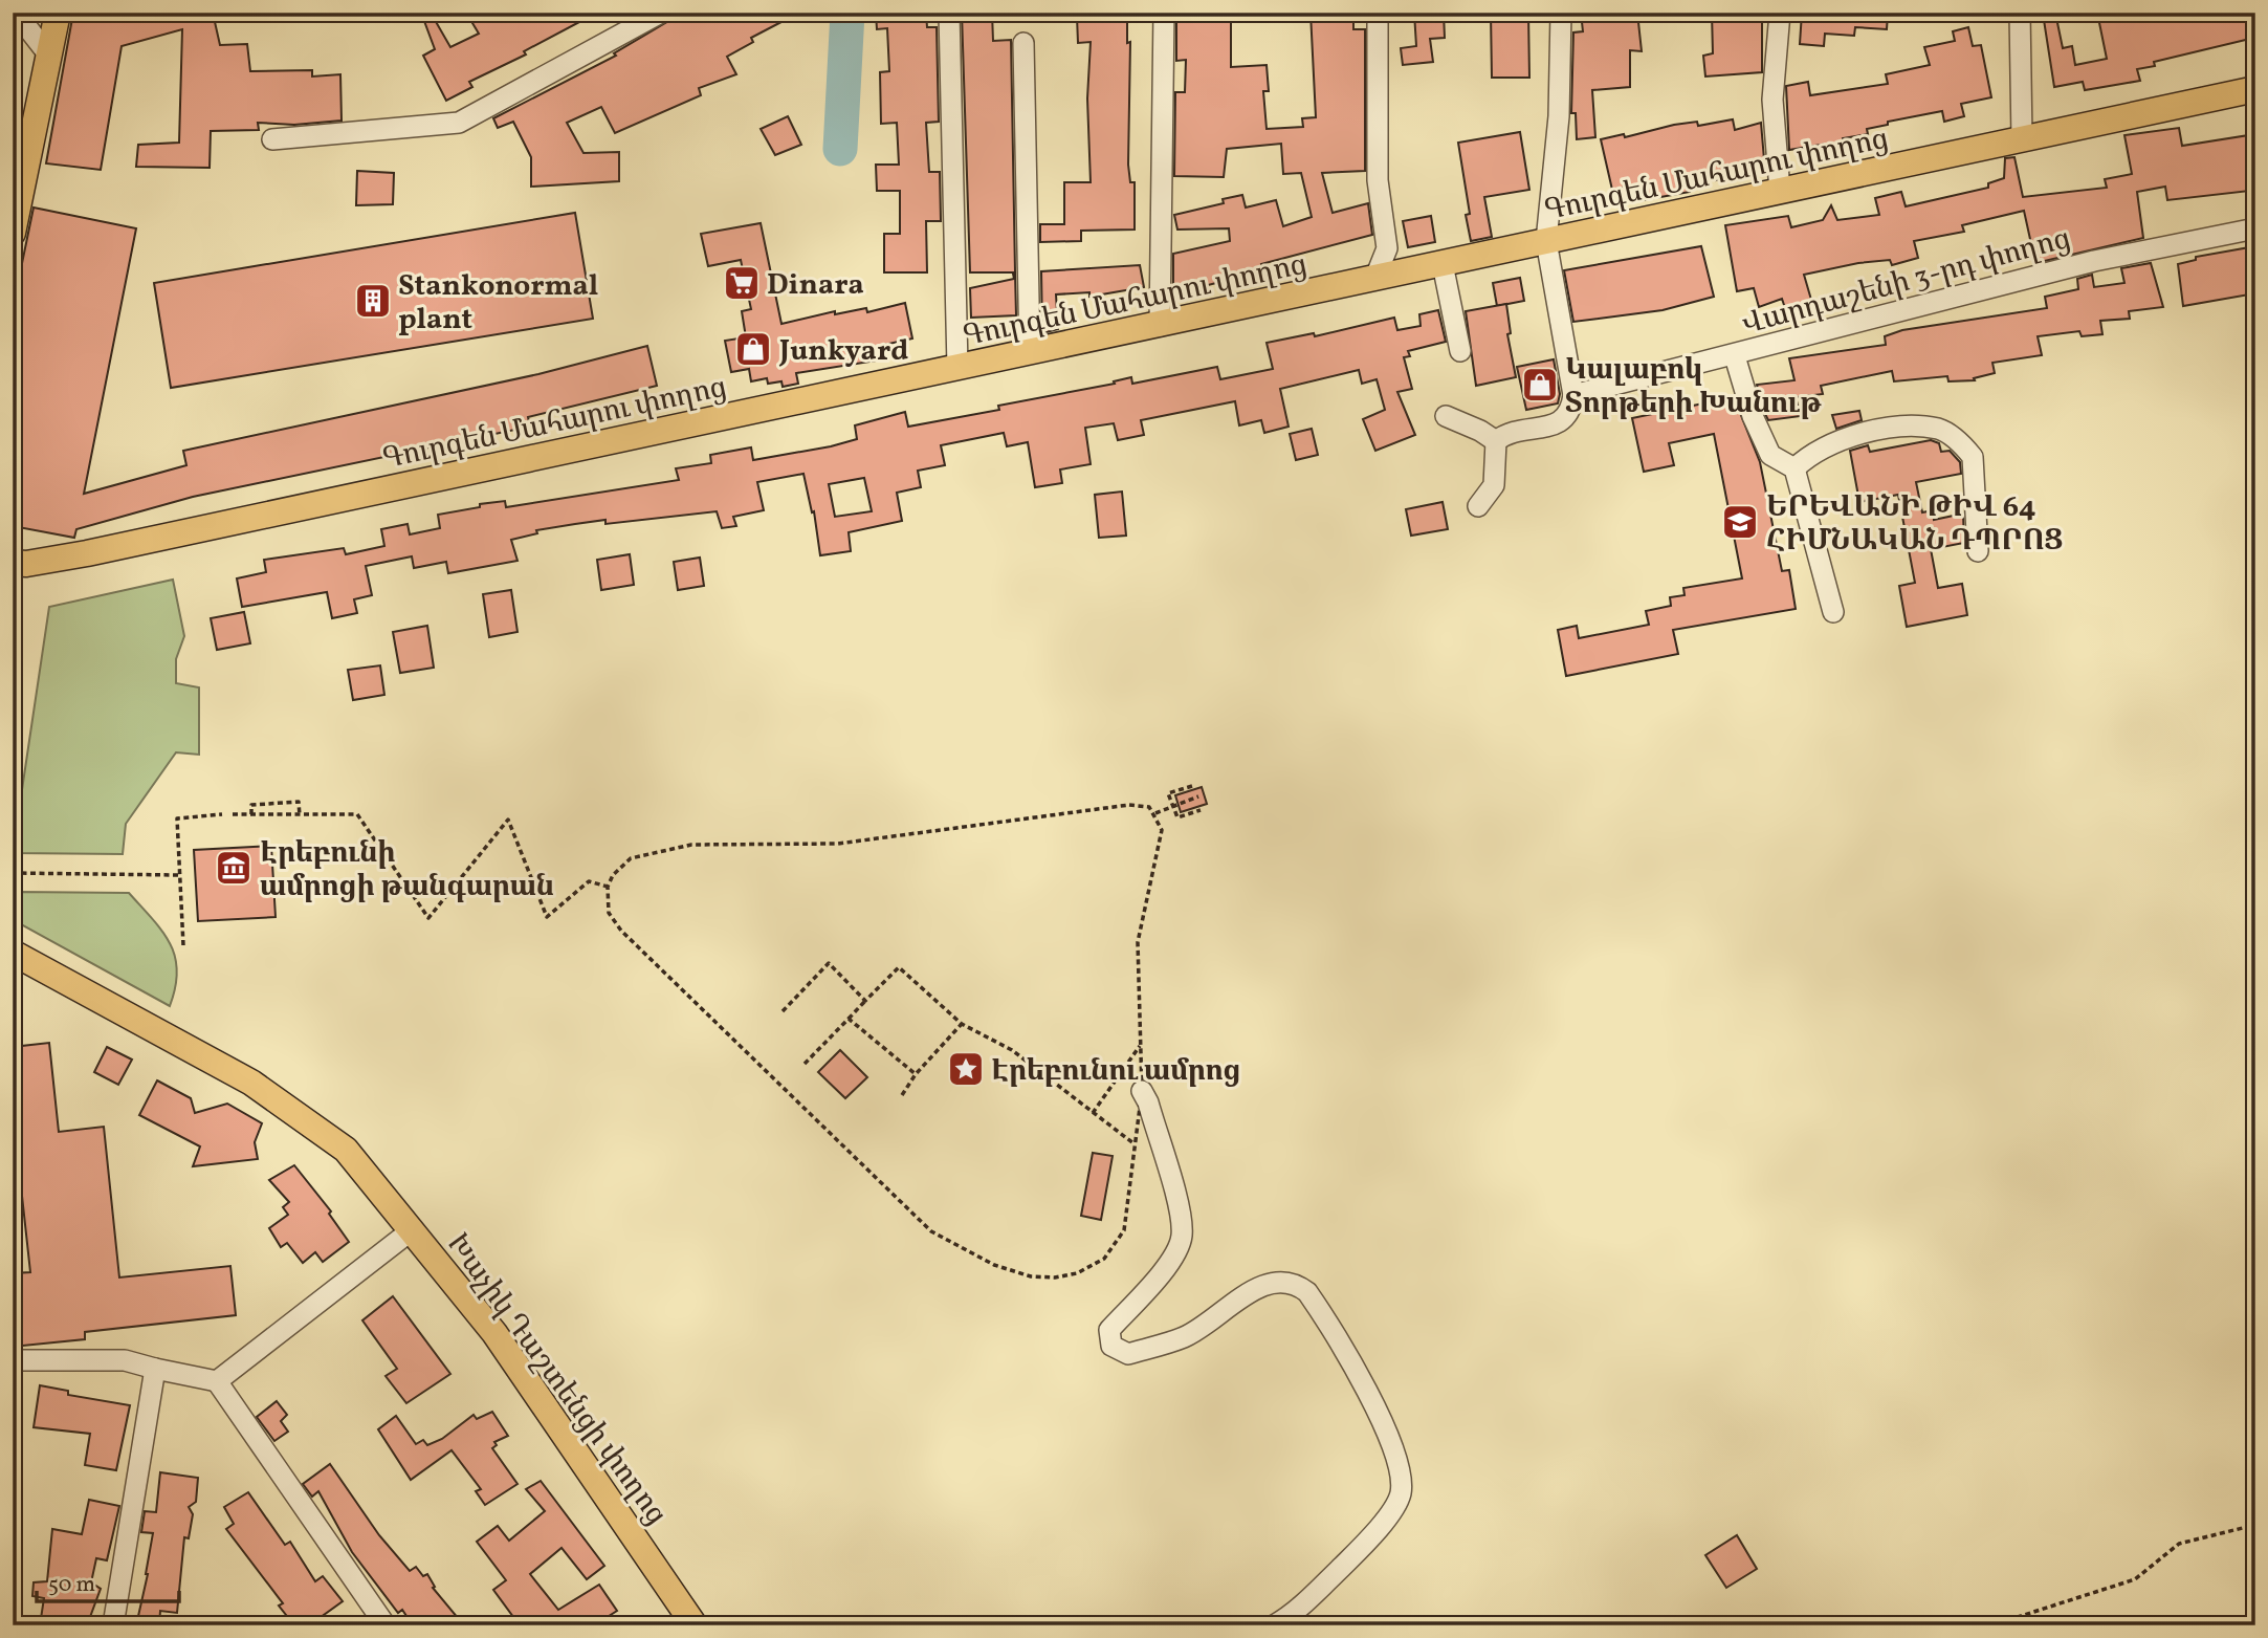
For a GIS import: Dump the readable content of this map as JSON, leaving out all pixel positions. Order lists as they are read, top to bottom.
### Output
{
  "streets": {
    "main road": ["Գուրգեն Մահարու փողոց", "Խաչիկ Դաշտենցի փողոց"],
    "street": ["Վարդաշենի 3-րդ փողոց"]
  },
  "places": {
    "supermarket": ["Dinara"],
    "building": ["Stankonormal plant"],
    "shop": ["Junkyard", "Կալաբոկ Տորթերի Խանութ"],
    "school or university": ["ԵՐԵՎԱՆԻ ԹԻՎ 64 ՀԻՄՆԱԿԱՆ ԴՊՐՈՑ"],
    "museum": ["Էրեբունի ամրոցի թանգարան"],
    "place": ["Էրեբունու ամրոց"]
  },
  "scale_bar": "50 m"
}
